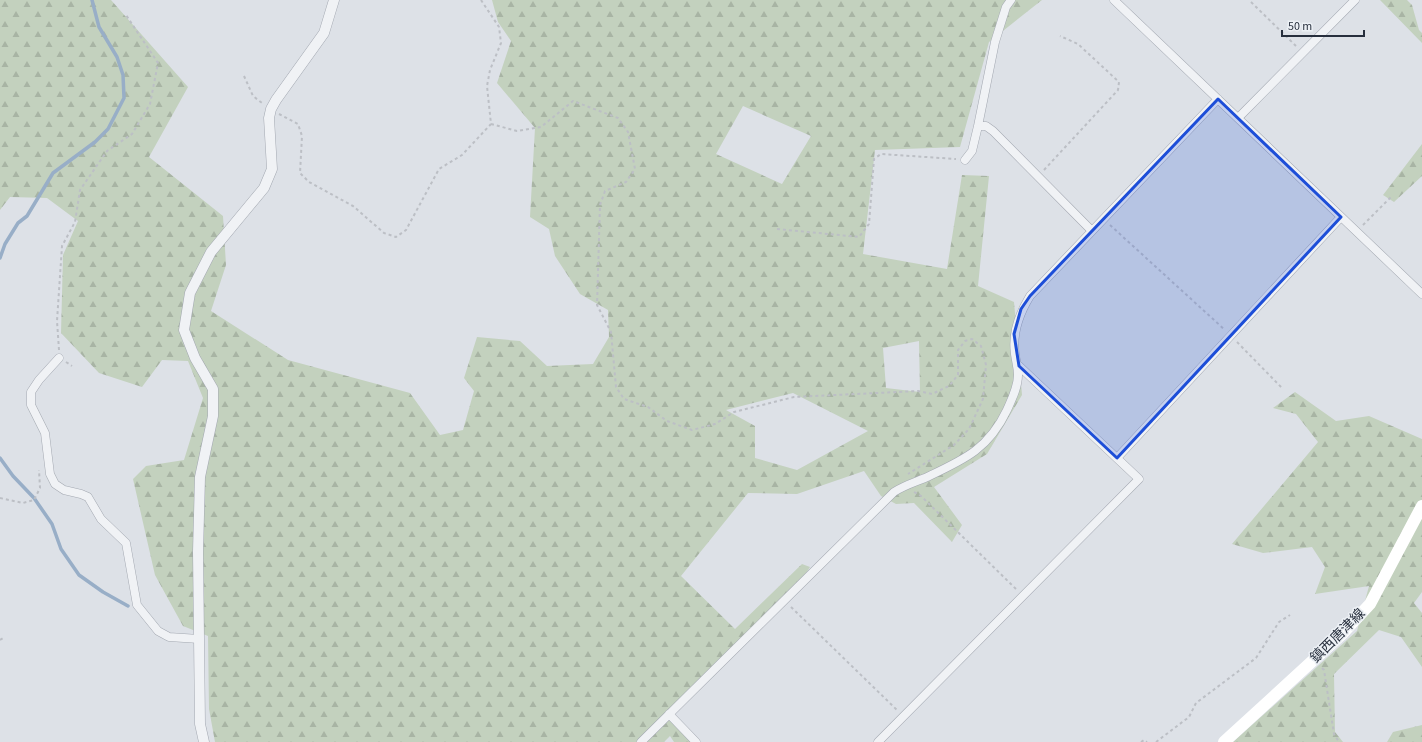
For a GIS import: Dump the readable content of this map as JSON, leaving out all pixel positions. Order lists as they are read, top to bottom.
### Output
{
  "streets": {
    "main road": ["鎮西唐津線"]
  },
  "scale_bar": "50 m"
}
